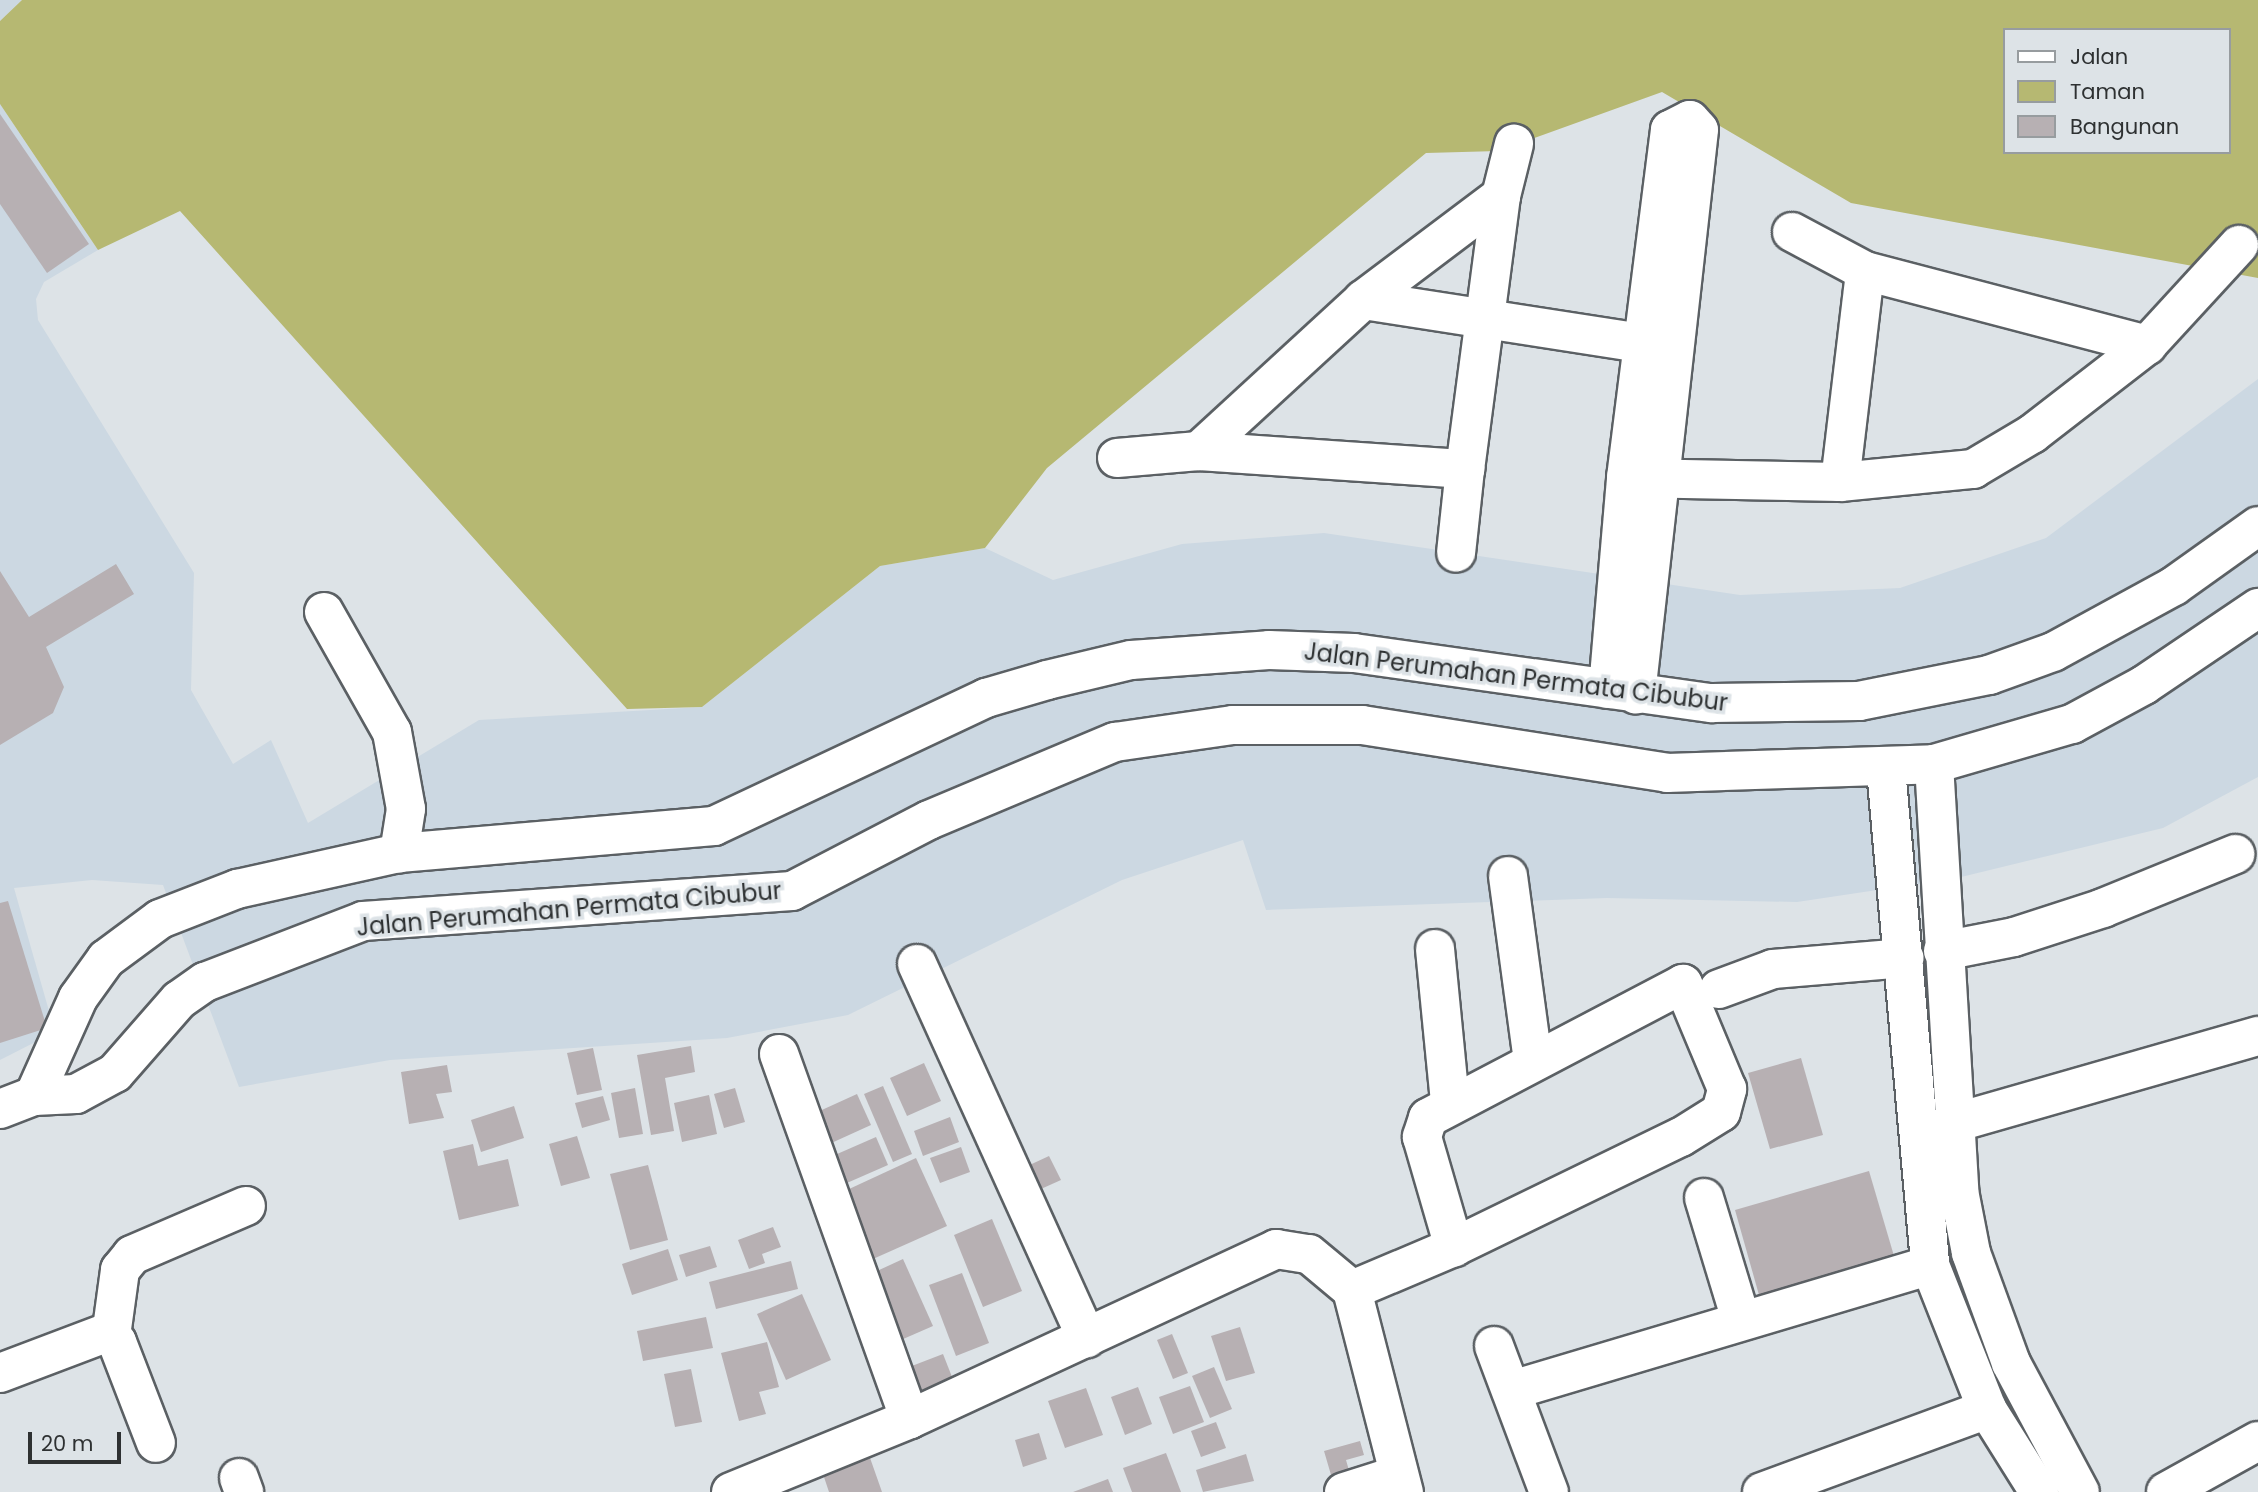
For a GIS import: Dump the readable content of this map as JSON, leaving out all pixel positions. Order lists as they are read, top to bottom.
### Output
{
  "streets": {
    "street": ["Jalan Perumahan Permata Cibubur"]
  },
  "legend": ["Jalan", "Taman", "Bangunan"],
  "scale_bar": "20 m"
}
